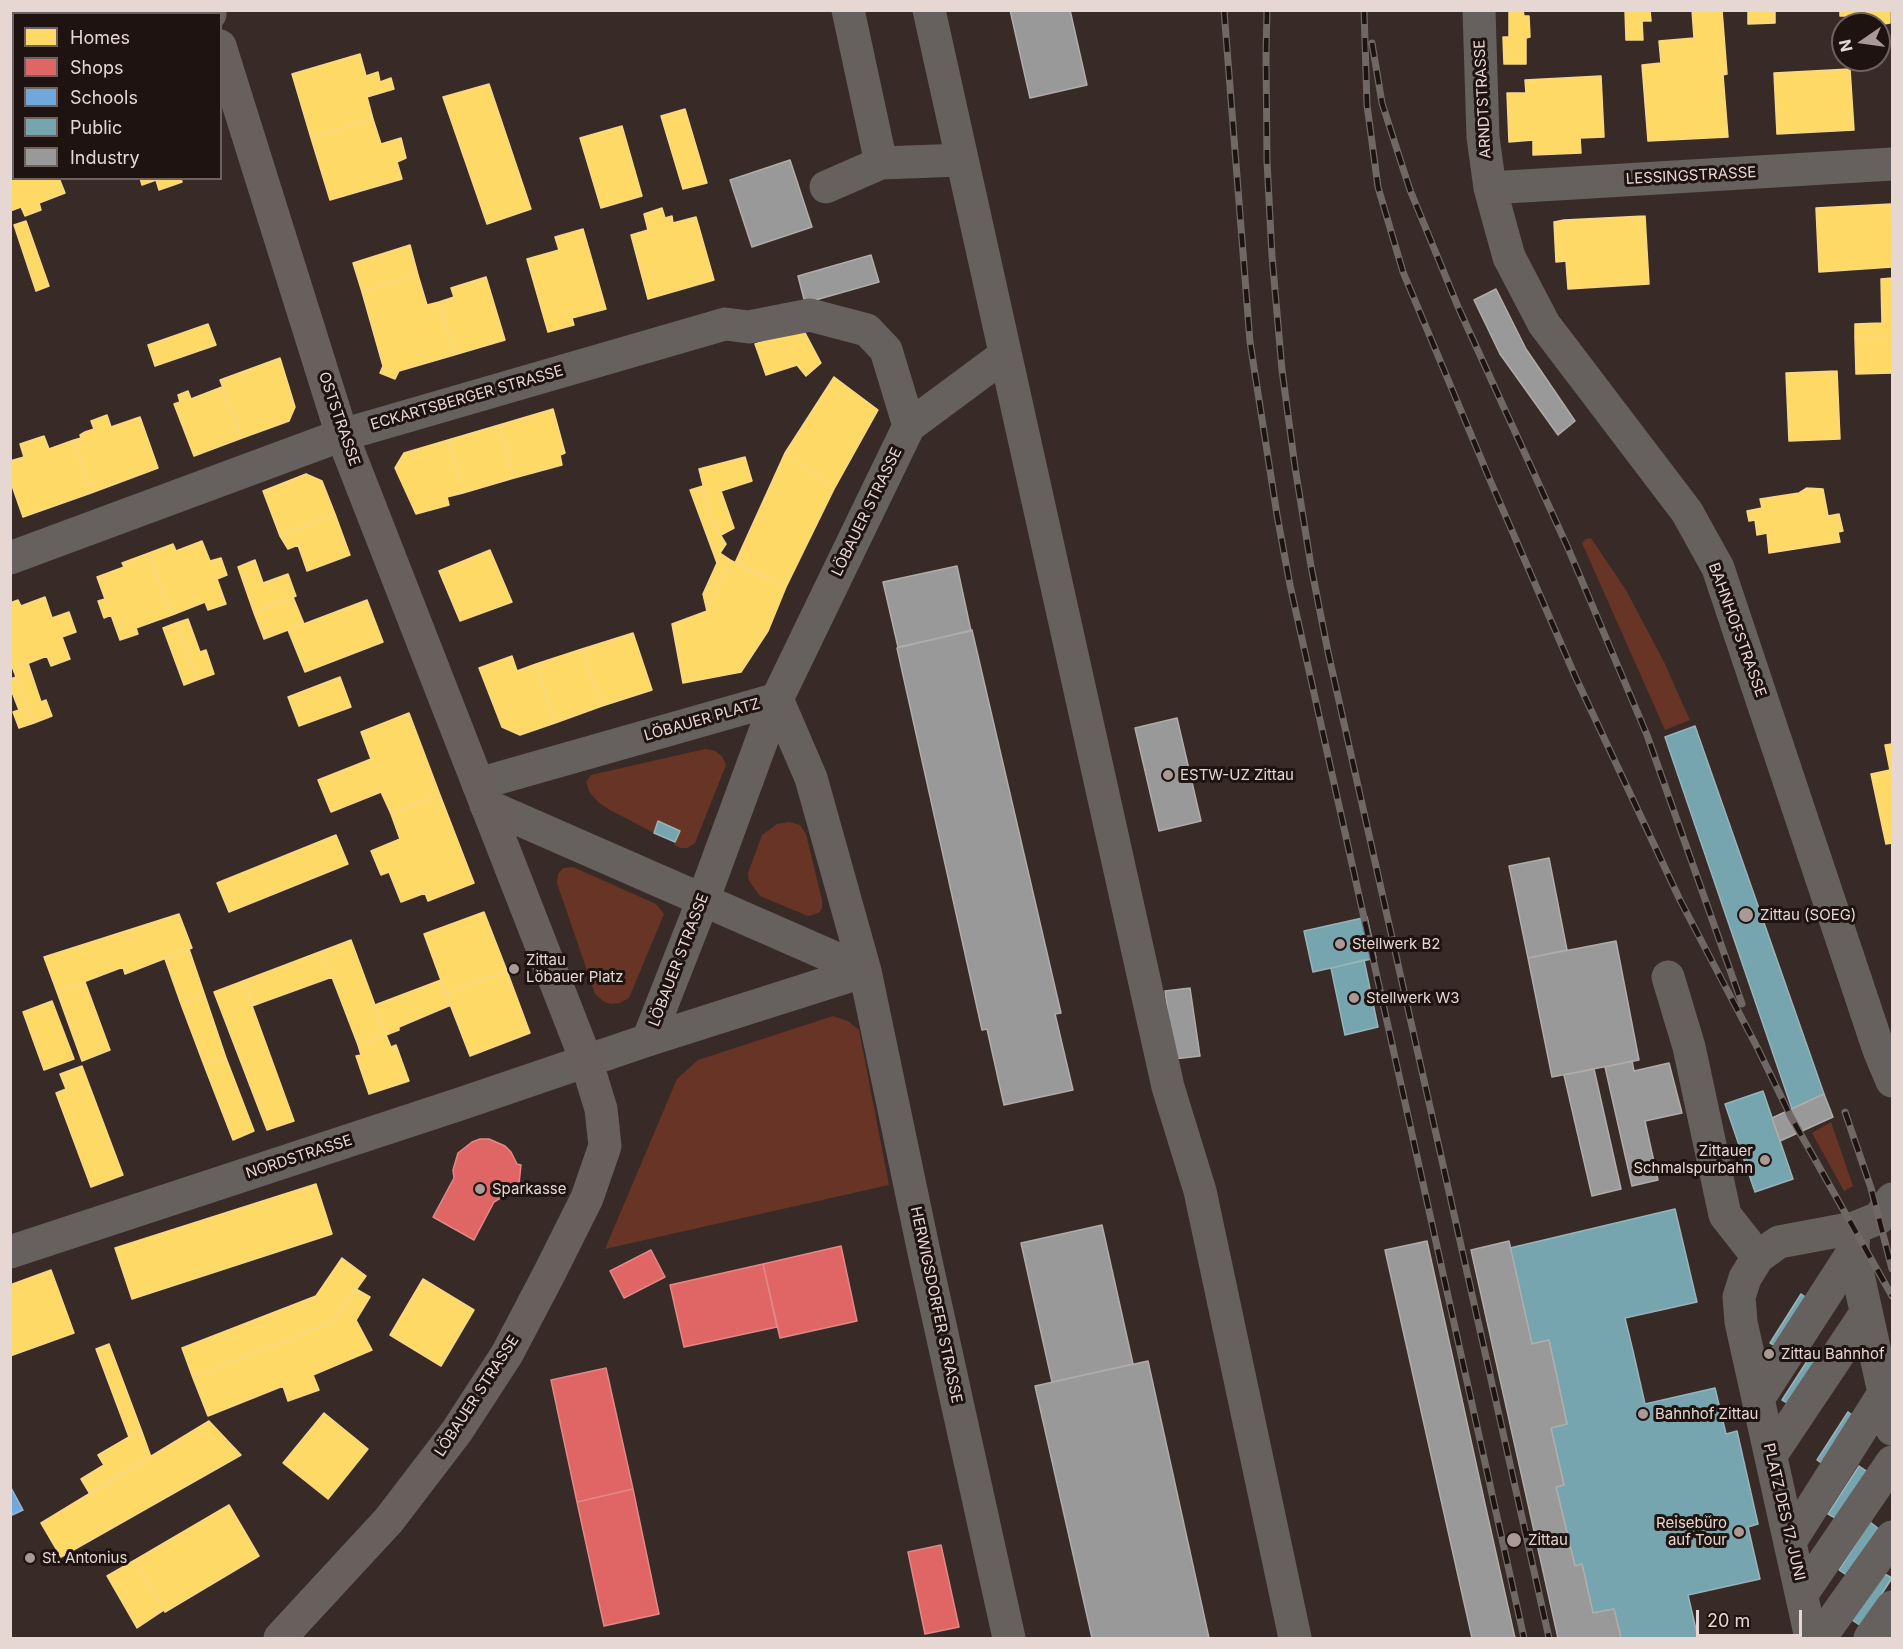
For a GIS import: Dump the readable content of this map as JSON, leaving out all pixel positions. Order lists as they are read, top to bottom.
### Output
{
  "streets": {
    "main road": ["OSTSTRASSE", "LÖBAUER STRASSE"],
    "street": [
      "ARNDTSTRASSE",
      "LESSINGSTRASSE",
      "ECKARTSBERGER STRASSE",
      "BAHNHOFSTRASSE",
      "LÖBAUER PLATZ",
      "NORDSTRASSE",
      "HERWIGSDORFER STRASSE",
      "PLATZ DES 17. JUNI"
    ]
  },
  "crossings": [
    ["ARNDTSTRASSE", "LESSINGSTRASSE"],
    ["ARNDTSTRASSE", "BAHNHOFSTRASSE"],
    ["LESSINGSTRASSE", "BAHNHOFSTRASSE"],
    ["ECKARTSBERGER STRASSE", "OSTSTRASSE"],
    ["ECKARTSBERGER STRASSE", "LÖBAUER STRASSE"],
    ["OSTSTRASSE", "LÖBAUER PLATZ"],
    ["LÖBAUER STRASSE", "LÖBAUER PLATZ"],
    ["LÖBAUER STRASSE", "NORDSTRASSE"],
    ["LÖBAUER PLATZ", "HERWIGSDORFER STRASSE"]
  ],
  "places": [
    "ESTW-UZ Zittau",
    "Zittau (SOEG)",
    "Stellwerk B2",
    "Zittau Löbauer Platz",
    "Stellwerk W3",
    "Zittauer Schmalspurbahn",
    "Sparkasse",
    "Zittau Bahnhof",
    "Bahnhof Zittau",
    "Reisebüro auf Tour",
    "Zittau",
    "St. Antonius"
  ],
  "legend": [
    "Homes",
    "Shops",
    "Schools",
    "Public",
    "Industry"
  ],
  "scale_bar": "20 m",
  "north": "left"
}
